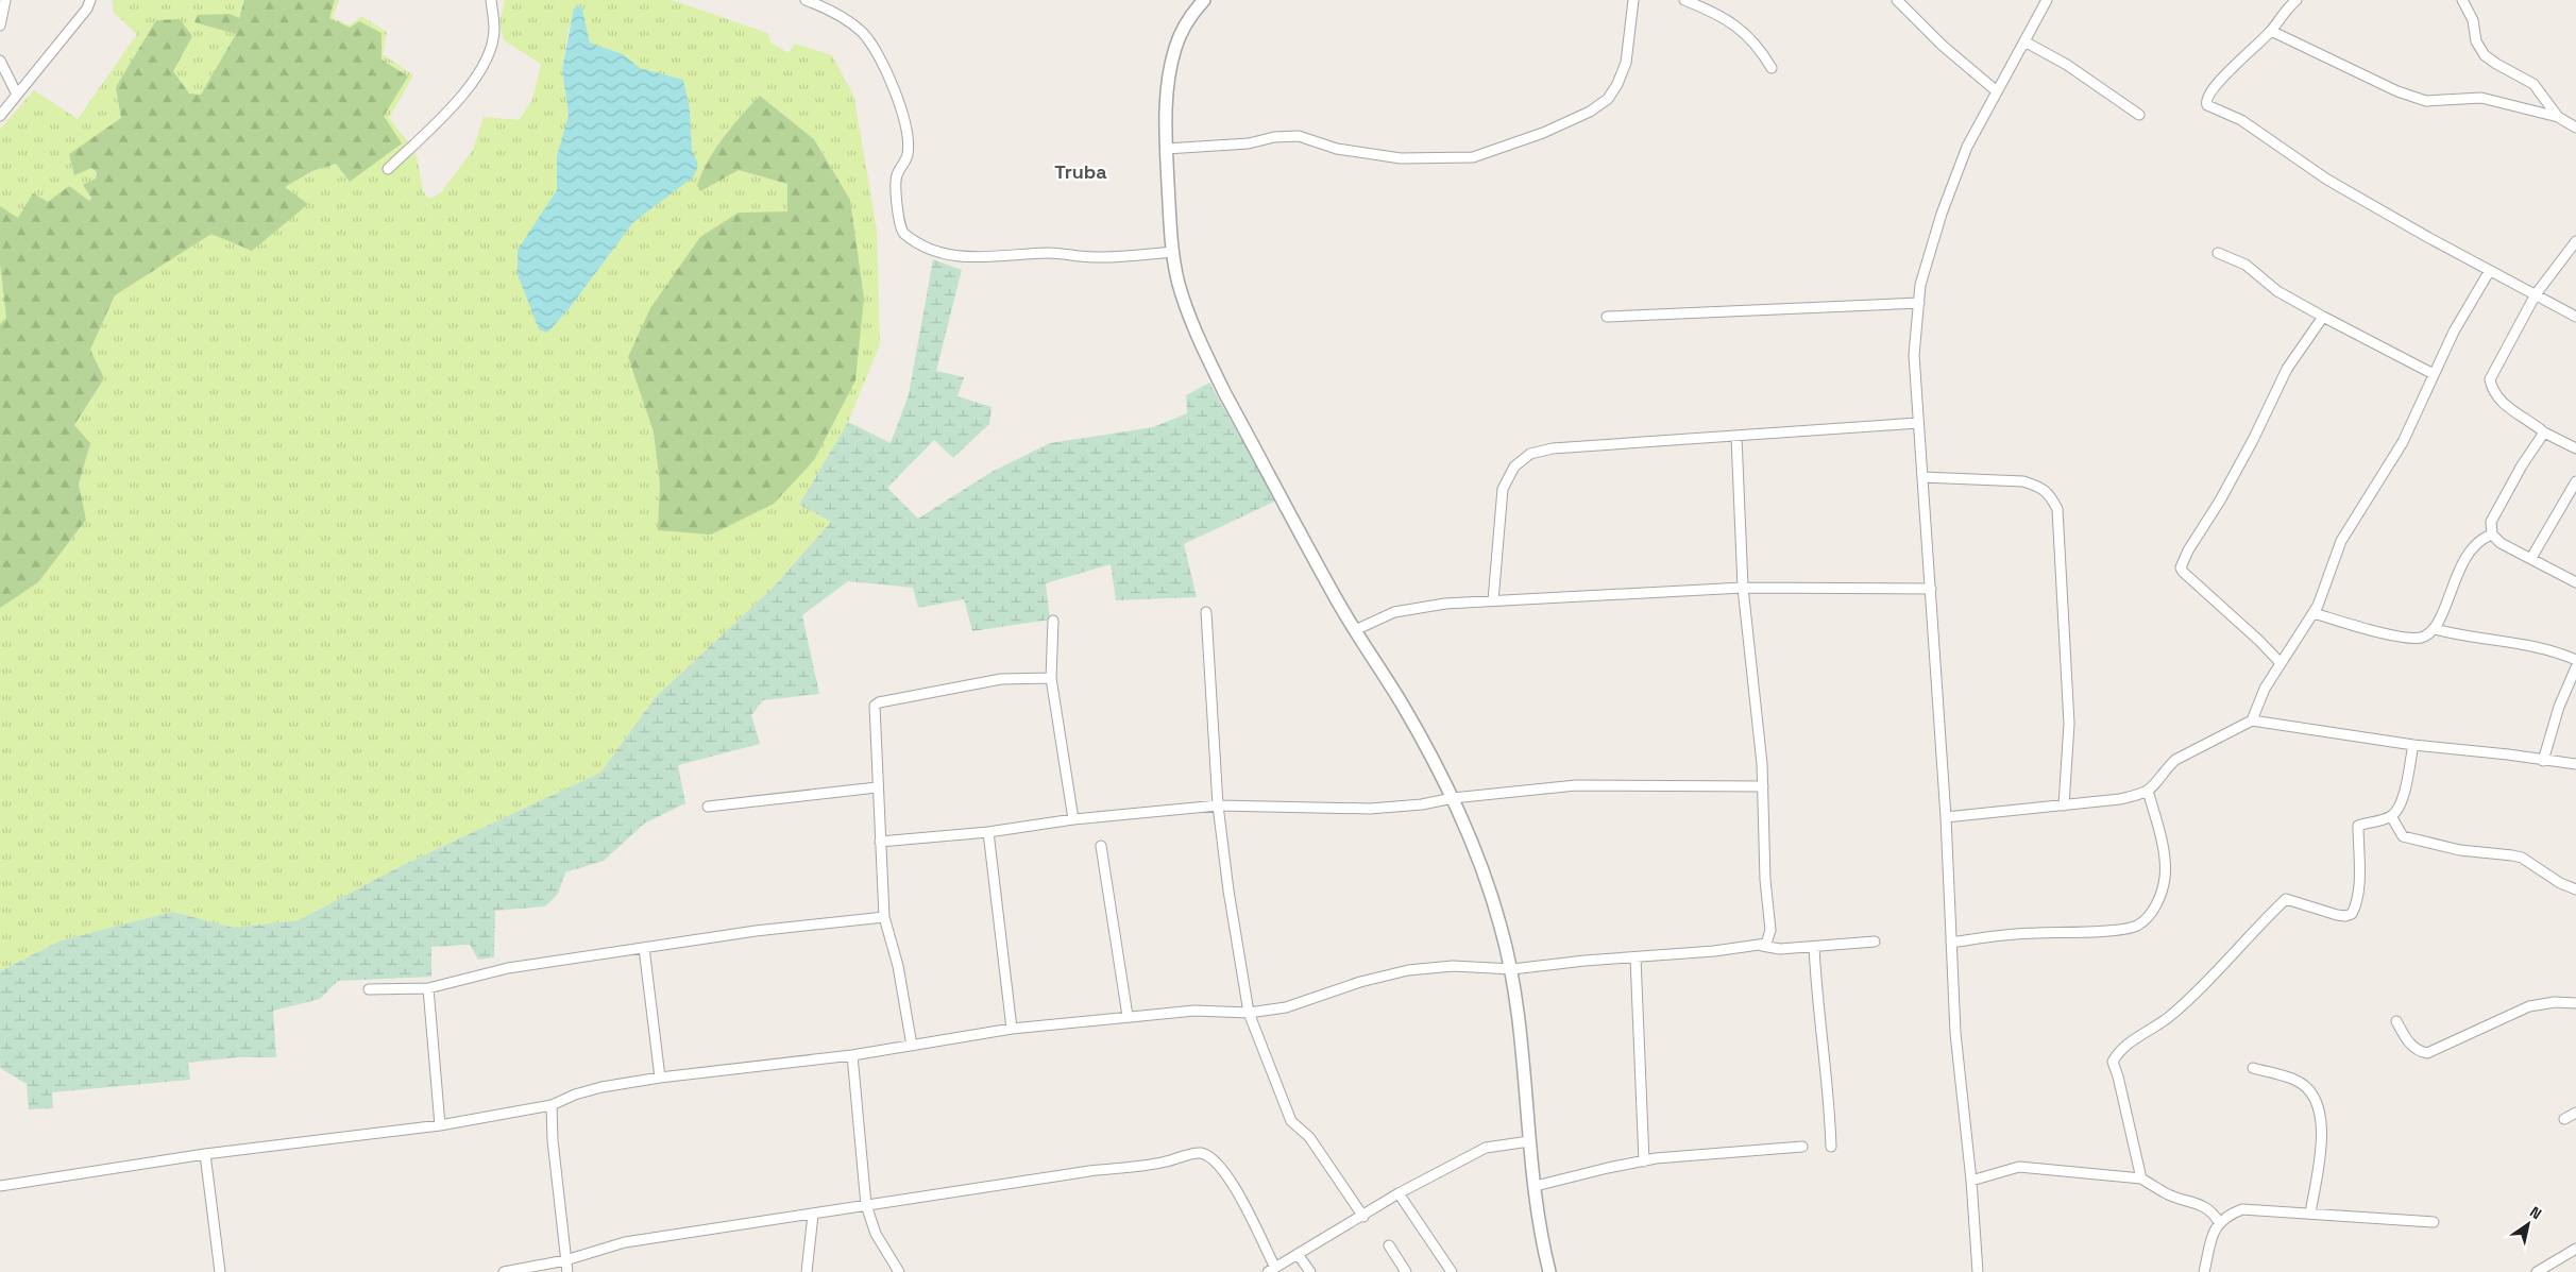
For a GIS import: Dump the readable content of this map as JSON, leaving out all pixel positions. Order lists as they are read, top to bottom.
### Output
{
  "districts": ["Truba"],
  "north": "top right"
}
